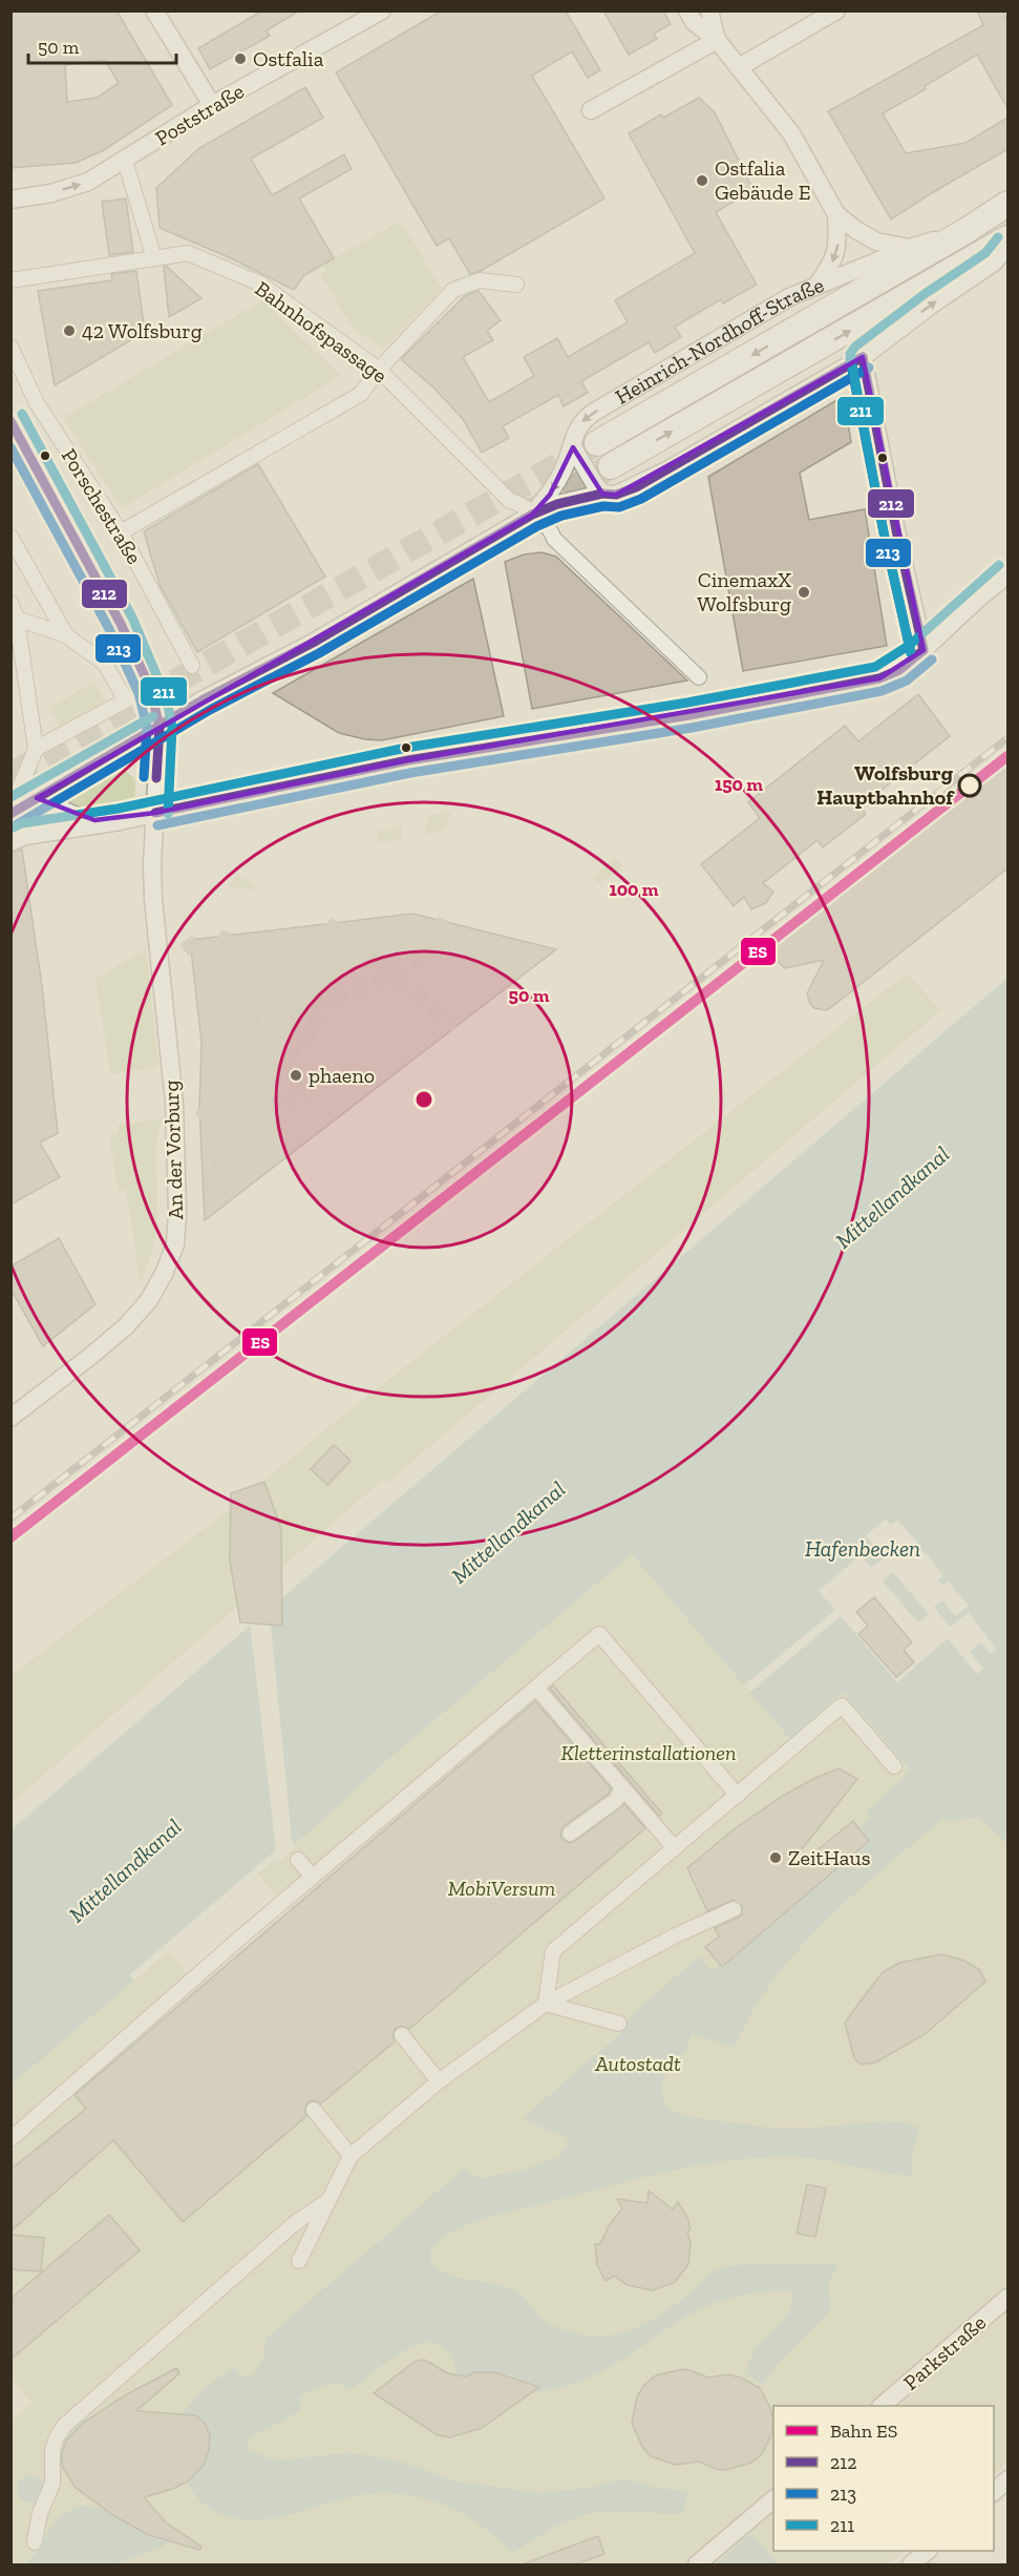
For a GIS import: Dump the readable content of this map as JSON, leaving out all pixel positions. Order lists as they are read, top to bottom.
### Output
{
  "streets": {
    "main road": ["Heinrich-Nordhoff-Straße"],
    "street": [
      "Poststraße",
      "Bahnhofspassage",
      "Porschestraße",
      "An der Vorburg",
      "Parkstraße"
    ]
  },
  "crossings": [
    ["Bahnhofspassage", "Heinrich-Nordhoff-Straße"]
  ],
  "water": ["Mittellandkanal", "Hafenbecken"],
  "parks": ["Kletterinstallationen", "MobiVersum", "Autostadt"],
  "places": [
    "Ostfalia",
    "Ostfalia Gebäude E",
    "42 Wolfsburg",
    "CinemaxX Wolfsburg",
    "Wolfsburg Hauptbahnhof",
    "phaeno",
    "ZeitHaus"
  ],
  "lines": [
    "transit line 211",
    "transit line 212",
    "transit line 213",
    "rail line ES"
  ],
  "legend": [
    "Bahn ES",
    "212",
    "213",
    "211"
  ],
  "scale_bar": "50 m",
  "rings": ["150 m", "100 m", "50 m"]
}
